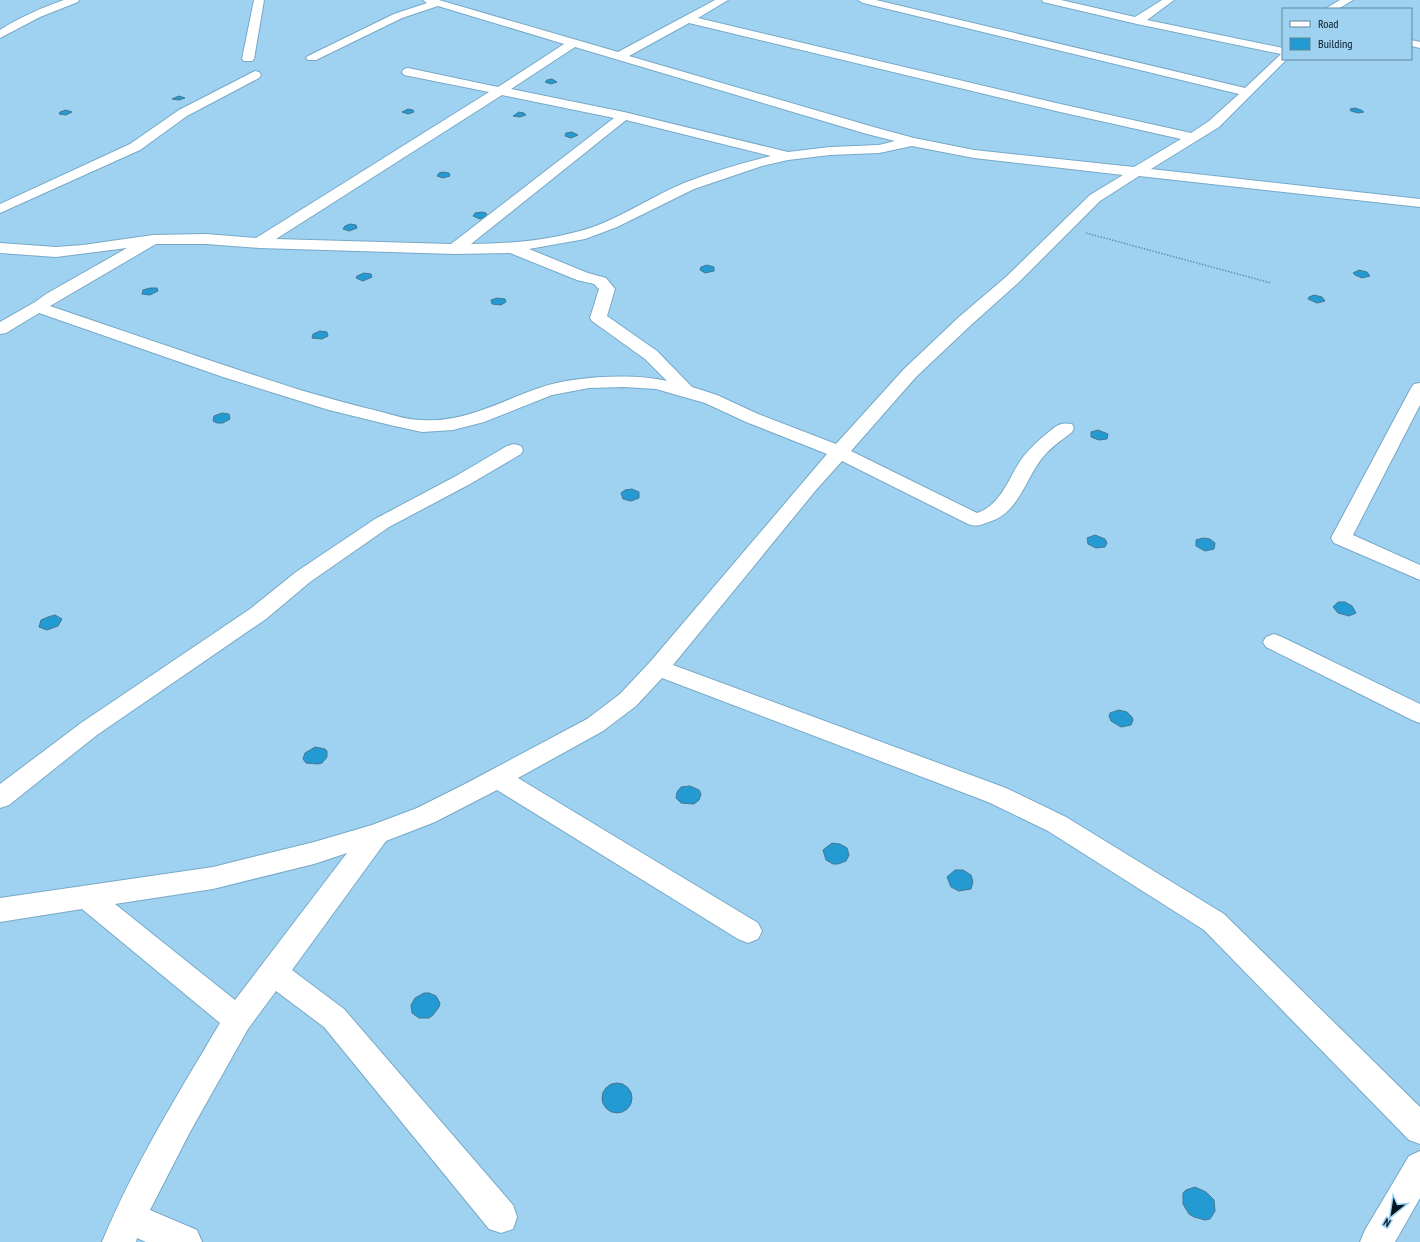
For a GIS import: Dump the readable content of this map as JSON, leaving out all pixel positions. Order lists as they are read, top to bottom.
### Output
{
  "legend": ["Road", "Building"],
  "north": "bottom left"
}
